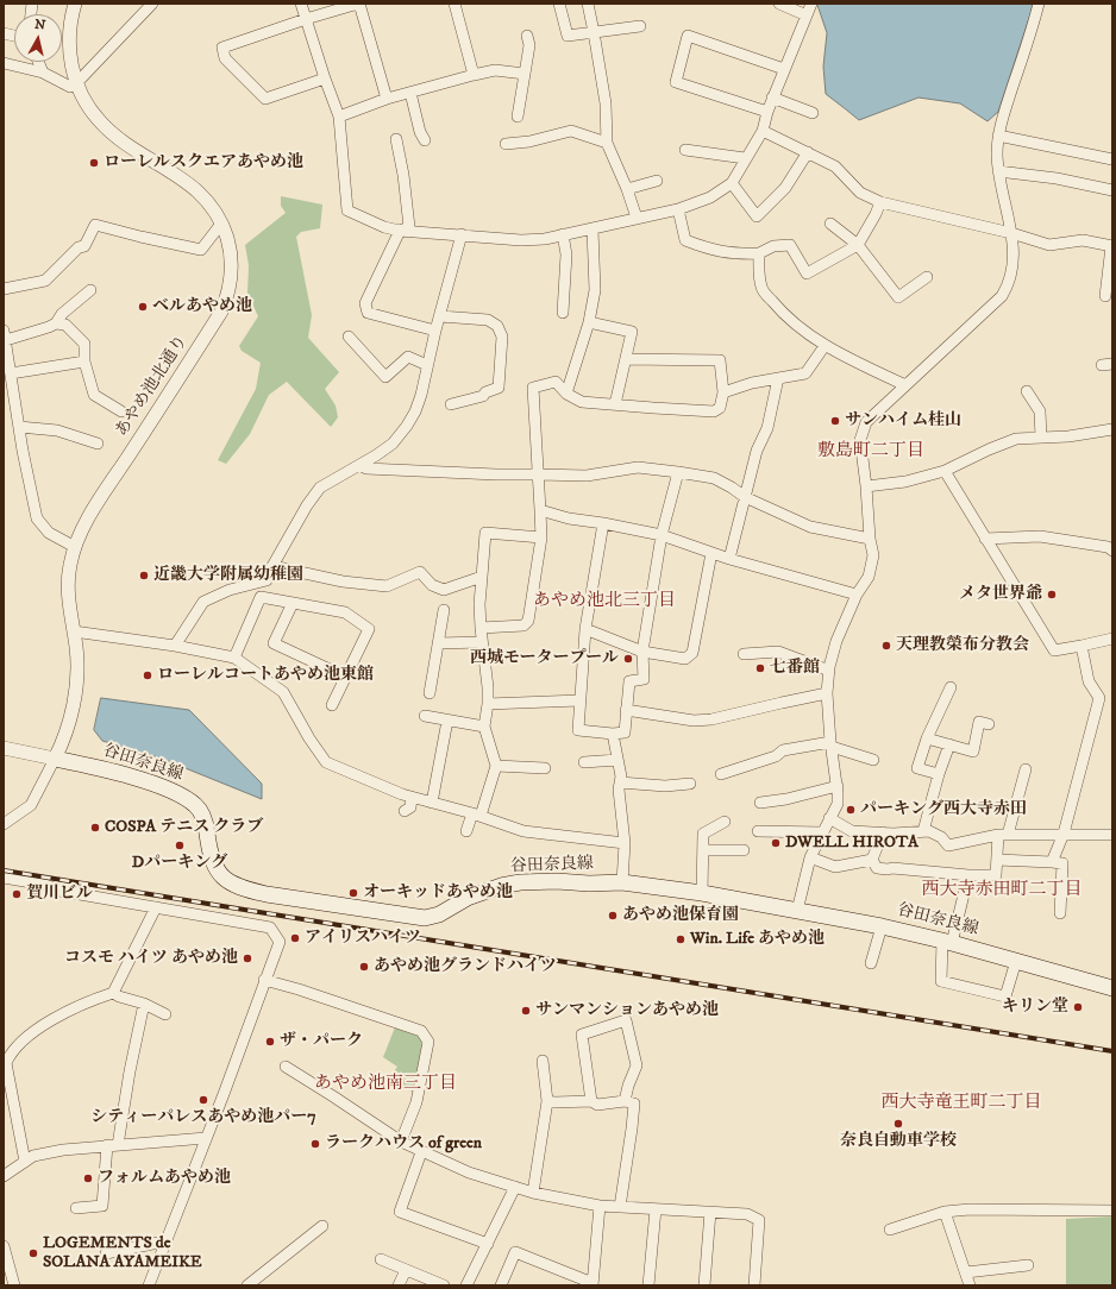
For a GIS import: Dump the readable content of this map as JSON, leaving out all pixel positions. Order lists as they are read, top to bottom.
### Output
{
  "streets": {
    "main road": ["谷田奈良線"],
    "street": ["あやめ池北通り"]
  },
  "crossings": [
    ["あやめ池北通り", "谷田奈良線"]
  ],
  "districts": [
    "敷島町二丁目",
    "あやめ池北三丁目",
    "西大寺赤田町二丁目",
    "あやめ池南三丁目",
    "西大寺竜王町二丁目"
  ],
  "places": [
    "ローレルスクエアあやめ池",
    "ベルあやめ池",
    "サンハイム桂山",
    "近畿大学附属幼稚園",
    "メタ世界爺",
    "天理教榮布分教会",
    "西城モータープール",
    "七番館",
    "ローレルコートあやめ池東館",
    "パーキング西大寺赤田",
    "COSPA テニス クラブ",
    "DWELL HIROTA",
    "Dパーキング",
    "オーキッドあやめ池",
    "賀川ビル",
    "あやめ池保育園",
    "アイリスハイツ",
    "Win. Life あやめ池",
    "コスモ ハイツ あやめ池",
    "あやめ池グランドハイツ",
    "キリン堂",
    "サンマンションあやめ池",
    "ザ・パーク",
    "シティーパレスあやめ池パー7",
    "奈良自動車学校",
    "ラークハウス of green",
    "フォルムあやめ池",
    "LOGEMENTS de SOLANA AYAMEIKE"
  ],
  "north": "top"
}
